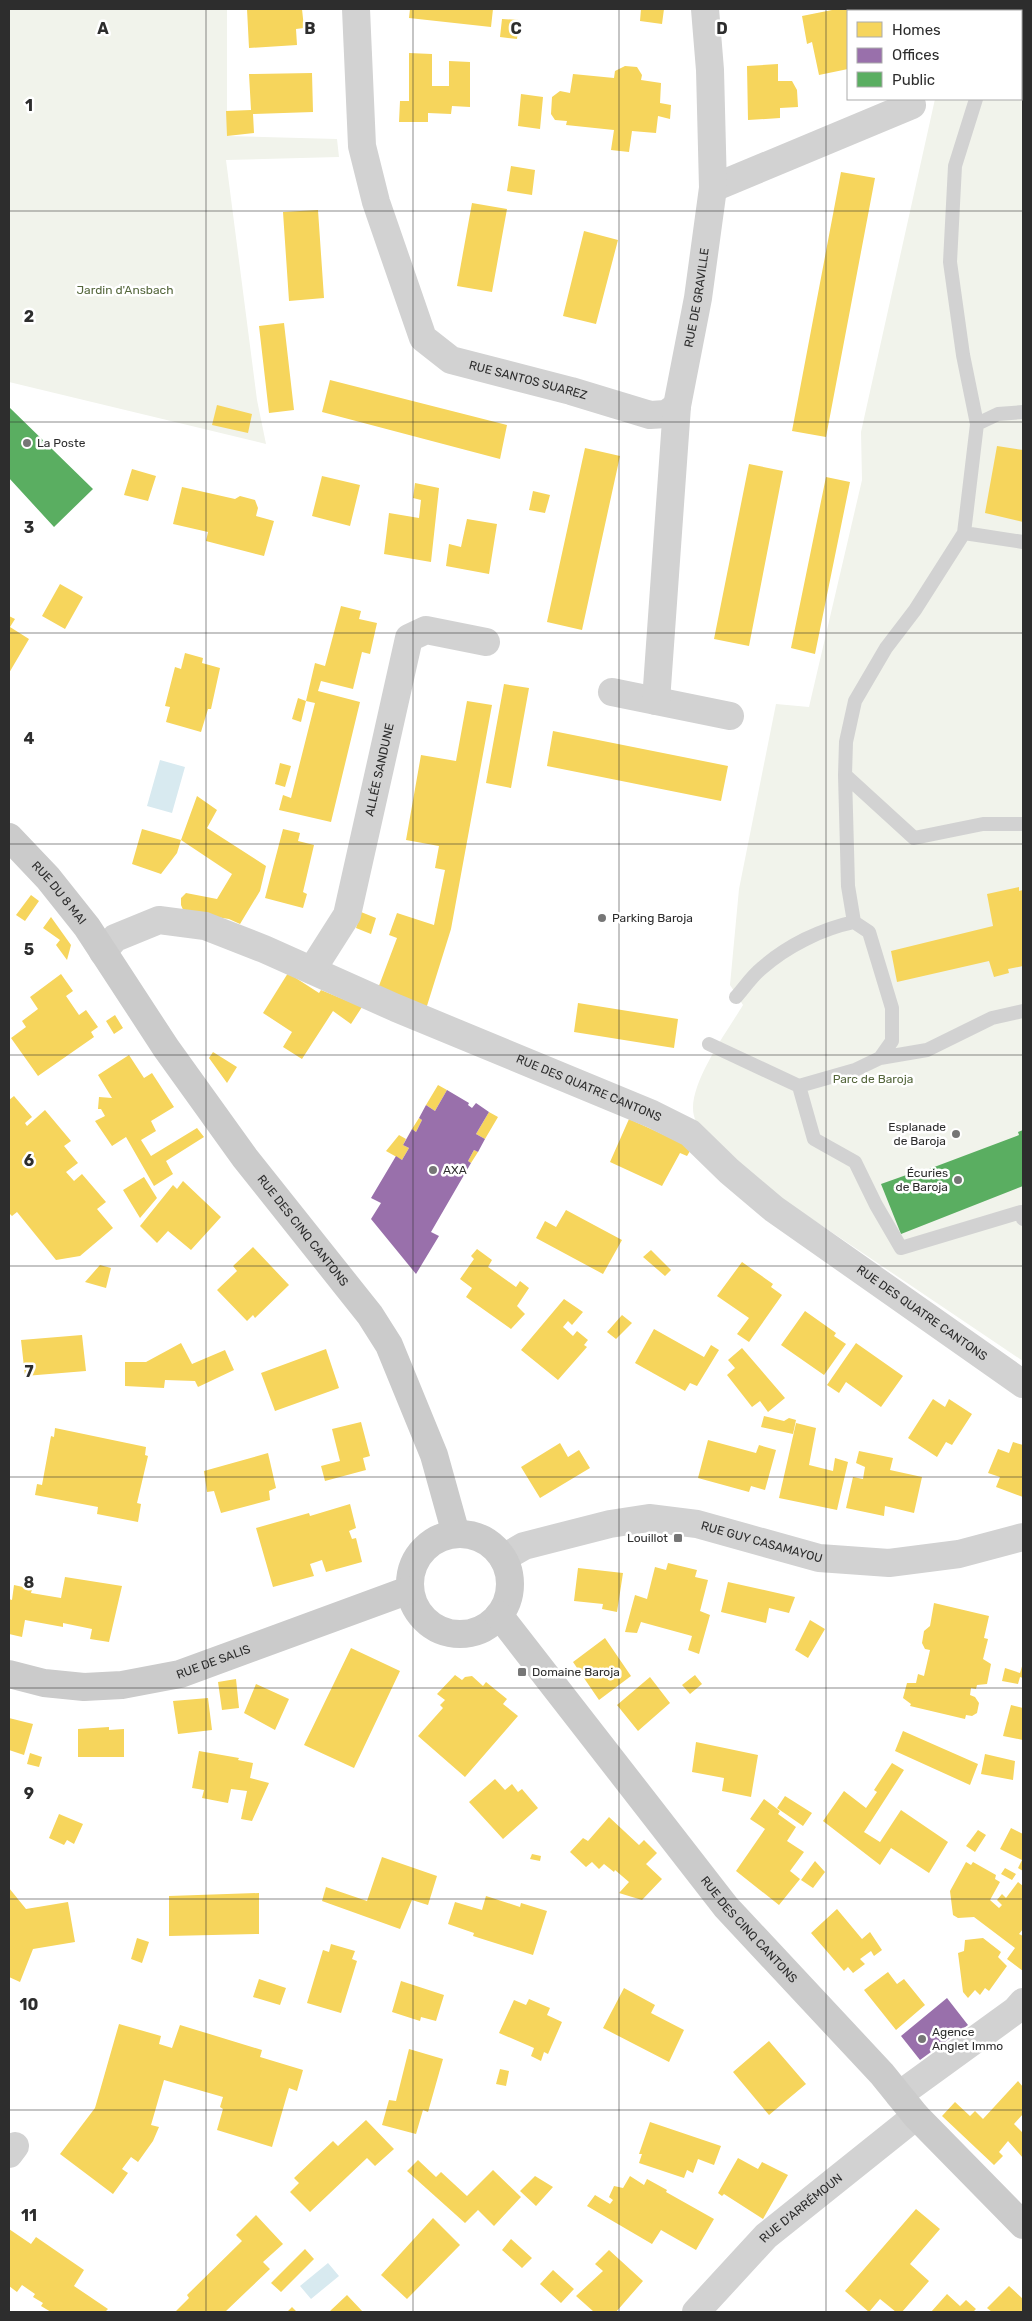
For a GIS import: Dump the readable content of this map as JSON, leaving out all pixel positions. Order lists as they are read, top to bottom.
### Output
{
  "streets": {
    "street": [
      "RUE DE GRAVILLE",
      "RUE SANTOS SUAREZ",
      "ALLÉE SANDUNE",
      "RUE DU 8 MAI",
      "RUE DES QUATRE CANTONS",
      "RUE DES CINQ CANTONS",
      "RUE GUY CASAMAYOU",
      "RUE DE SALIS",
      "RUE D'ARRÉMOUN"
    ]
  },
  "crossings": [
    ["RUE DE GRAVILLE", "RUE SANTOS SUAREZ"],
    ["ALLÉE SANDUNE", "RUE DES QUATRE CANTONS"],
    ["RUE DU 8 MAI", "RUE DES QUATRE CANTONS"],
    ["RUE DU 8 MAI", "RUE DES CINQ CANTONS"],
    ["RUE DES QUATRE CANTONS", "RUE DES CINQ CANTONS"],
    ["RUE DES CINQ CANTONS", "RUE GUY CASAMAYOU"],
    ["RUE DES CINQ CANTONS", "RUE DE SALIS"],
    ["RUE DES CINQ CANTONS", "RUE D'ARRÉMOUN"],
    ["RUE GUY CASAMAYOU", "RUE DE SALIS"]
  ],
  "parks": ["Jardin d'Ansbach", "Parc de Baroja"],
  "places": {
    "other": [
      "La Poste",
      "Parking Baroja",
      "Esplanade de Baroja",
      "AXA",
      "Écuries de Baroja",
      "Agence Anglet Immo"
    ],
    "transit": ["Louillot", "Domaine Baroja"]
  },
  "legend": ["Homes", "Offices", "Public"],
  "grid": {
    "columns": [
      "A",
      "B",
      "C",
      "D"
    ],
    "rows": [
      "1",
      "2",
      "3",
      "4",
      "5",
      "6",
      "7",
      "8",
      "9",
      "10",
      "11"
    ]
  }
}
